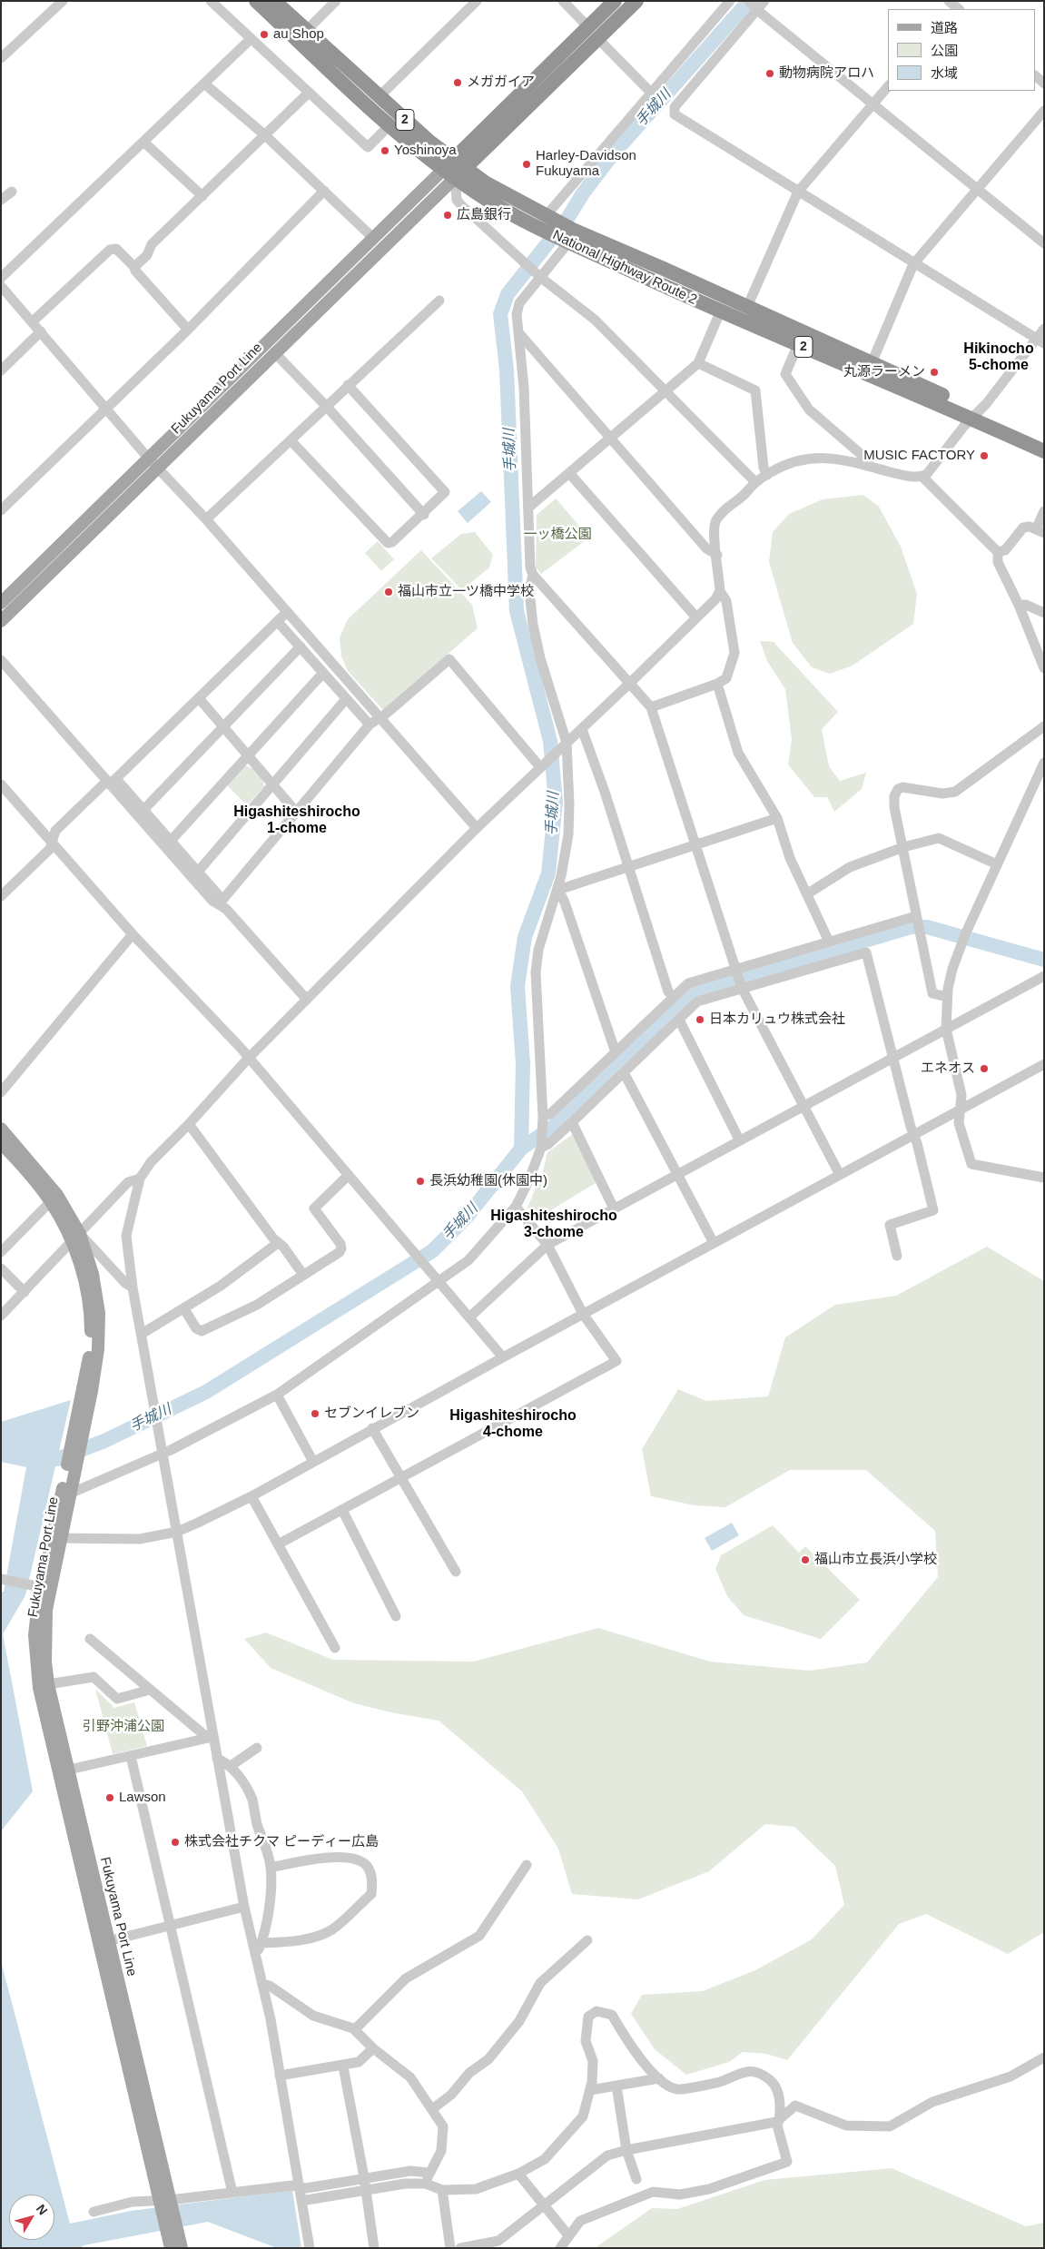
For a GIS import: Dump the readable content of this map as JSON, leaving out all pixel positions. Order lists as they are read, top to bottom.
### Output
{
  "streets": {
    "highway": ["2", "National Highway Route 2"],
    "main road": ["Fukuyama Port Line"]
  },
  "crossings": [
    ["National Highway Route 2", "Fukuyama Port Line"]
  ],
  "districts": [
    "Hikinocho 5-chome",
    "Higashiteshirocho 1-chome",
    "Higashiteshirocho 3-chome",
    "Higashiteshirocho 4-chome"
  ],
  "water": ["手城川"],
  "parks": ["一ッ橋公園", "引野沖浦公園"],
  "places": [
    "au Shop",
    "動物病院アロハ",
    "メガガイア",
    "Yoshinoya",
    "Harley-Davidson Fukuyama",
    "広島銀行",
    "丸源ラーメン",
    "MUSIC FACTORY",
    "福山市立一ツ橋中学校",
    "日本カリュウ株式会社",
    "エネオス",
    "長浜幼稚園(休園中)",
    "セブンイレブン",
    "福山市立長浜小学校",
    "Lawson",
    "株式会社チクマ ピーディー広島"
  ],
  "legend": ["道路", "公園", "水域"],
  "north": "top right"
}
